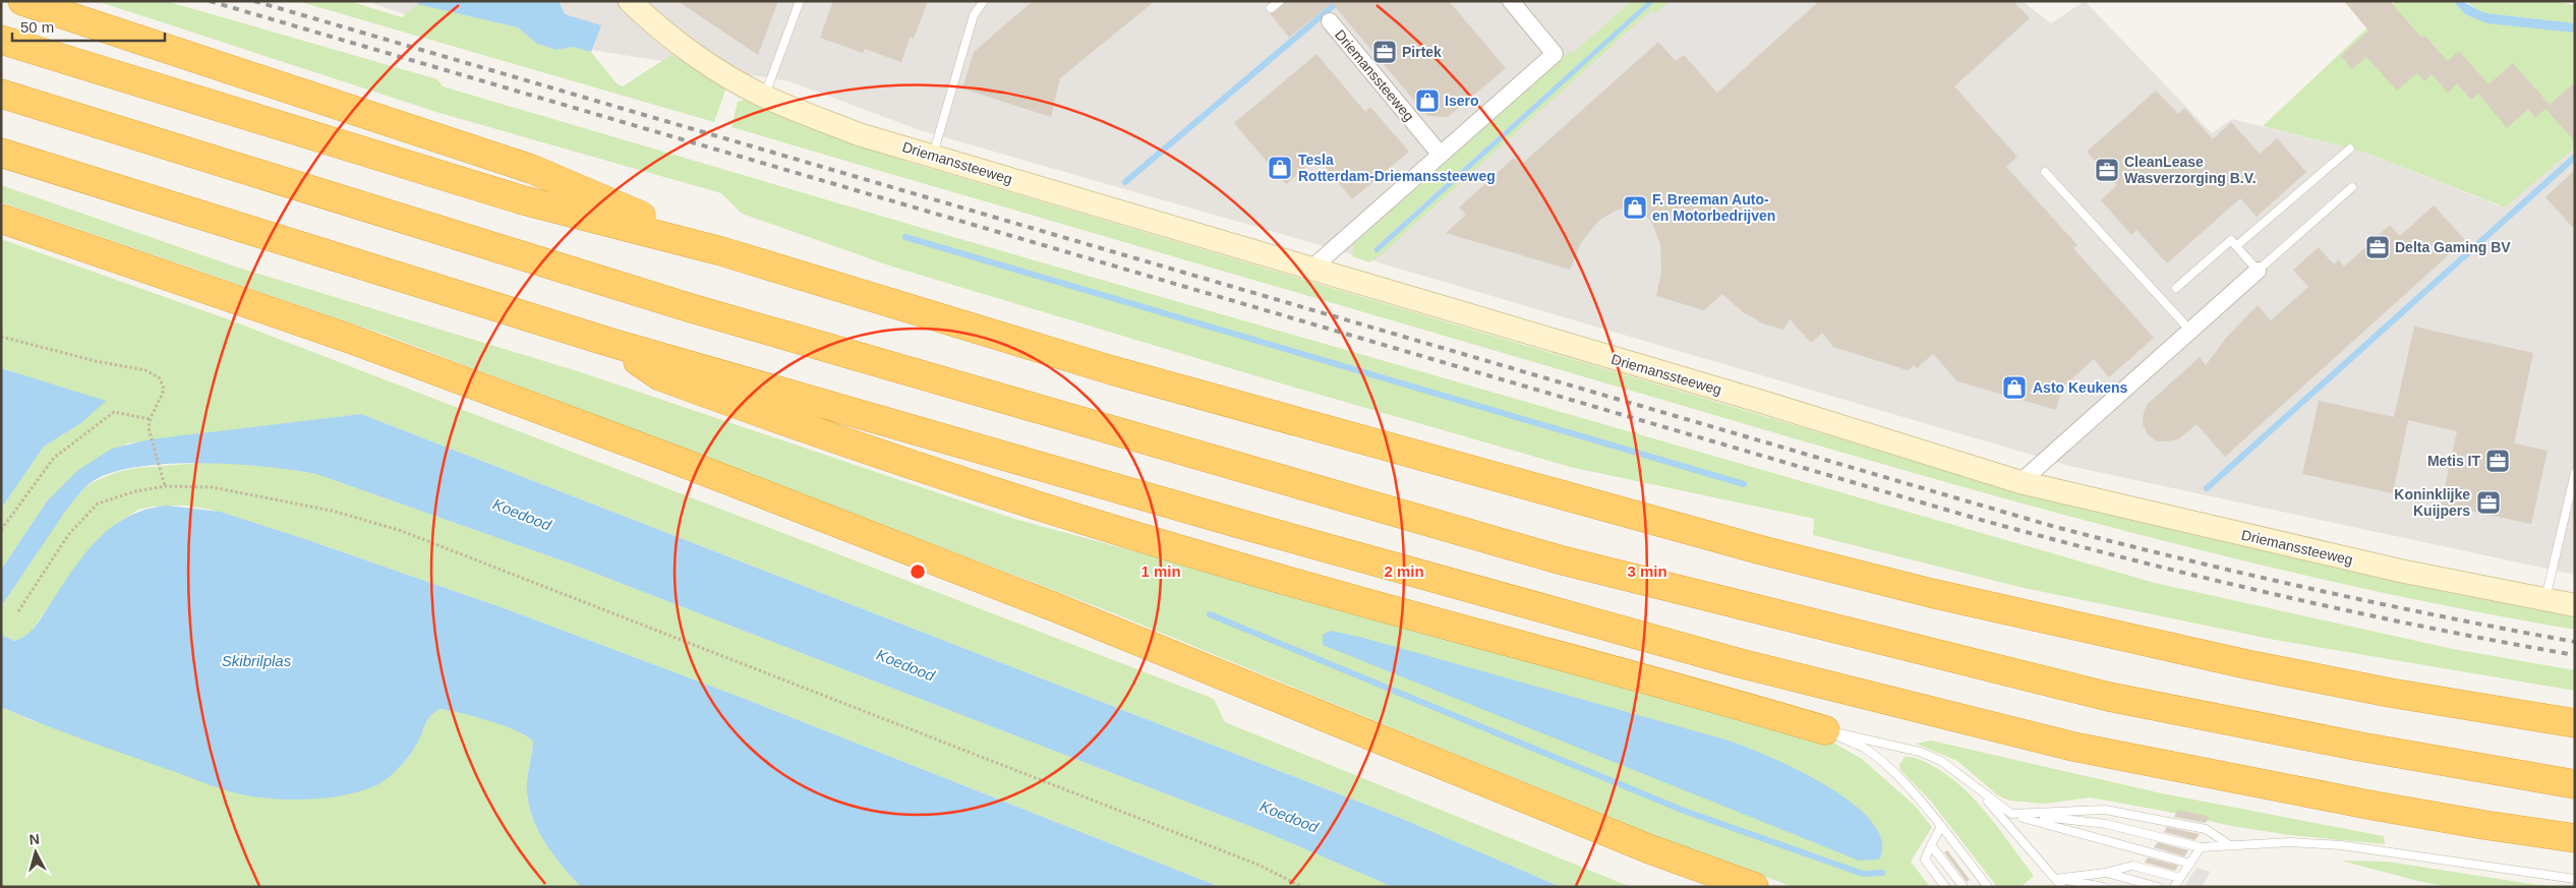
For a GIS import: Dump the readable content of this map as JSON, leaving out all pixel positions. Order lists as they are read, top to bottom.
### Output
{
  "streets": {
    "main road": ["Driemanssteeweg"]
  },
  "water": ["Koedood", "Skibrilplas"],
  "places": {
    "office": [
      "Pirtek",
      "CleanLease Wasverzorging B.V.",
      "Delta Gaming BV",
      "Metis IT",
      "Koninklijke Kuijpers"
    ],
    "shop": [
      "Isero",
      "Tesla Rotterdam-Driemanssteeweg",
      "F. Breeman Auto- en Motorbedrijven",
      "Asto Keukens"
    ]
  },
  "scale_bar": "50 m",
  "north": "top",
  "rings": ["1 min", "2 min", "3 min"]
}
